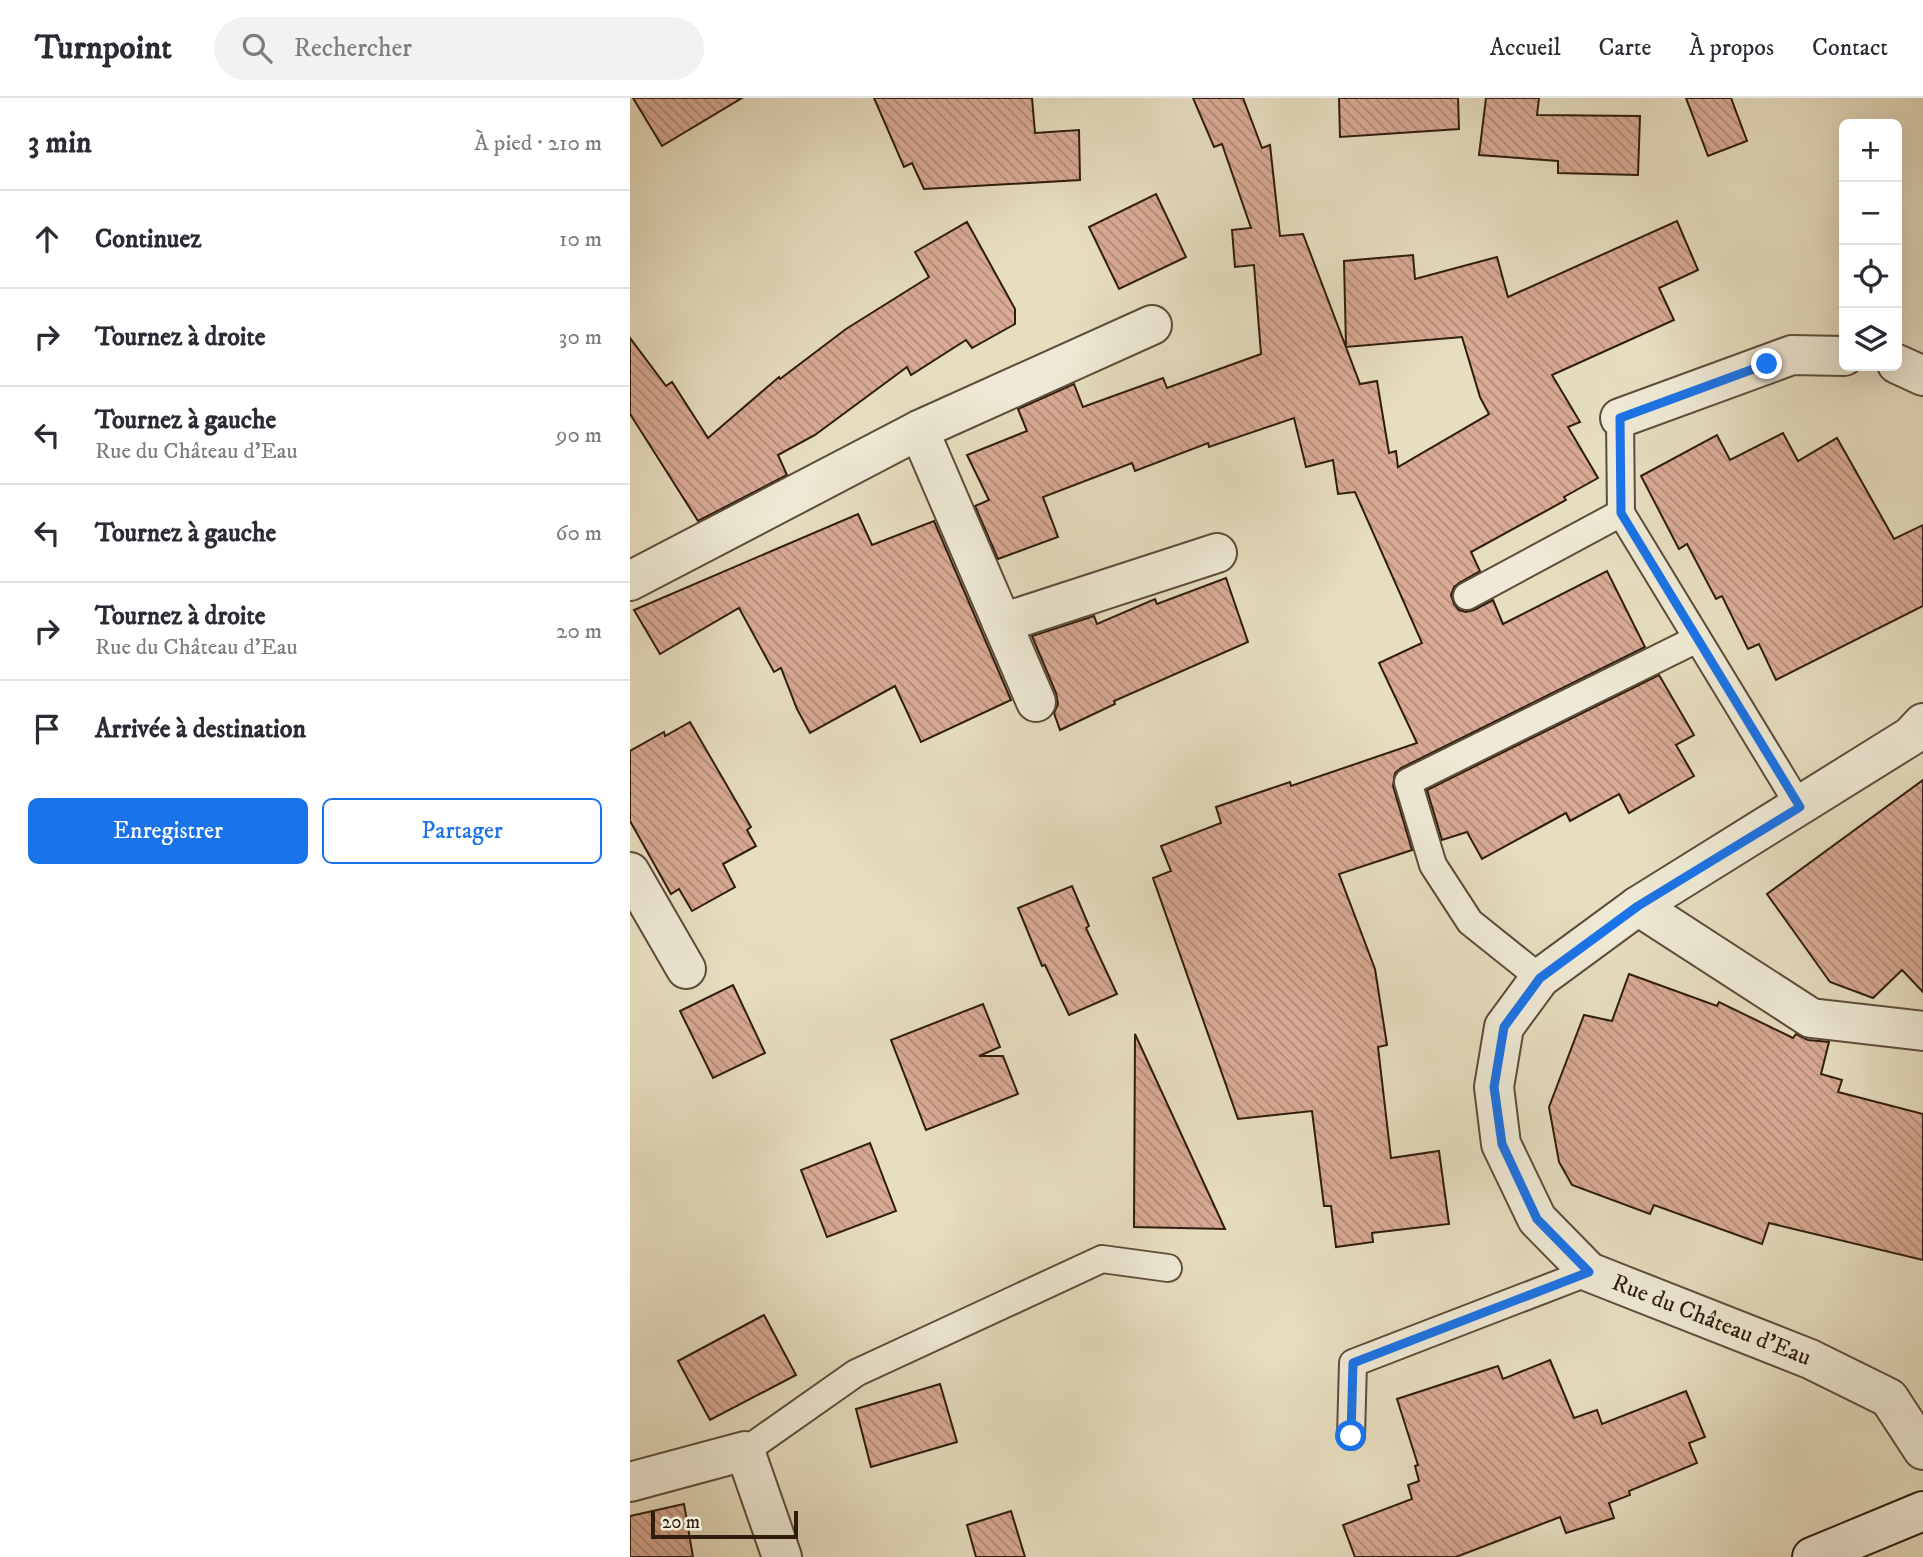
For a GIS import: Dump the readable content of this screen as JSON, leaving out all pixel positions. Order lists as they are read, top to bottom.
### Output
{
  "streets": {
    "street": ["Rue du Château d'Eau"]
  },
  "scale_bar": "20 m",
  "page": {
    "header": "Turnpoint",
    "search": "Rechercher",
    "nav": [
      "Accueil",
      "Carte",
      "À propos",
      "Contact"
    ],
    "heading": ["3 min", "À pied · 210 m"],
    "map_buttons": ["+", "−"],
    "list": [
      ["Continuez", "10 m"],
      ["Tournez à droite", "30 m"],
      ["Tournez à gauche", "Rue du Château d'Eau", "90 m"],
      ["Tournez à gauche", "60 m"],
      ["Tournez à droite", "Rue du Château d'Eau", "20 m"],
      "Arrivée à destination"
    ],
    "buttons": ["Enregistrer", "Partager"],
    "scale": "20 m"
  }
}
